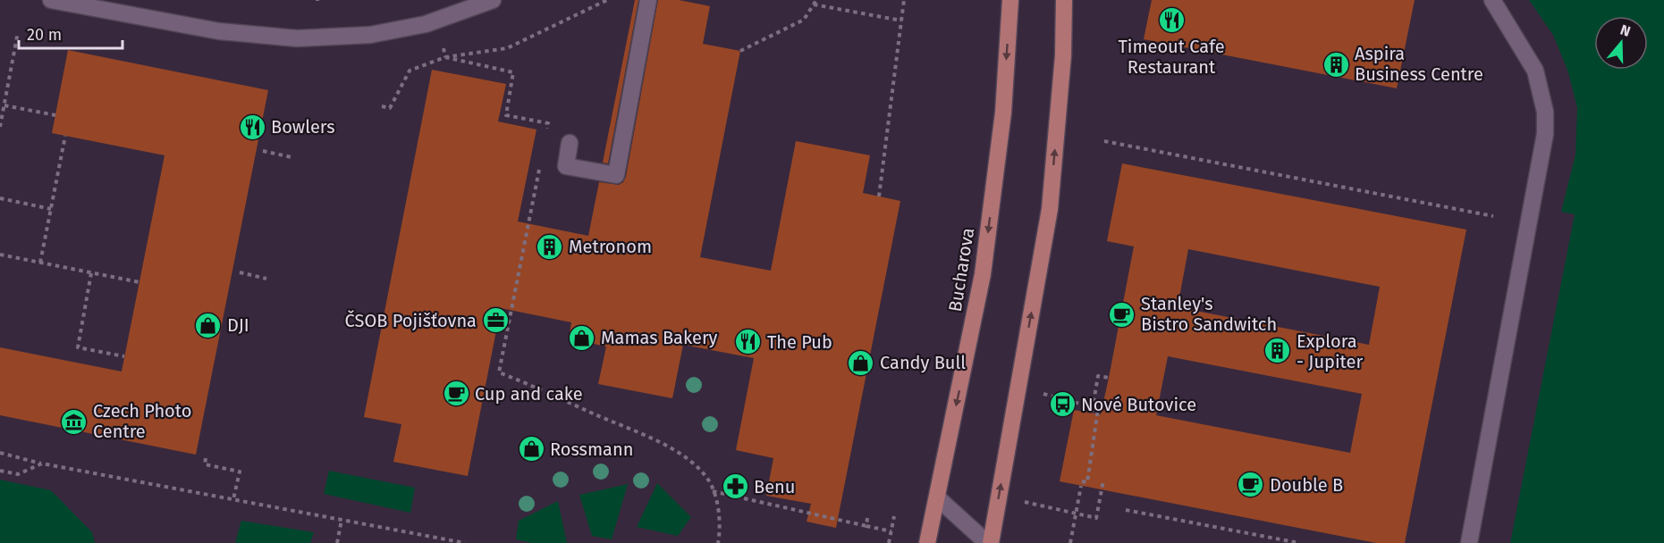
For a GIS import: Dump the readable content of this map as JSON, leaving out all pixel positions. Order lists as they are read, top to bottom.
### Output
{
  "streets": {
    "main road": ["Bucharova"]
  },
  "places": {
    "restaurant": ["Timeout Cafe Restaurant", "Bowlers", "The Pub"],
    "building": ["Aspira Business Centre", "Metronom", "Explora - Jupiter"],
    "cafe": ["Stanley's Bistro Sandwitch", "Cup and cake", "Double B"],
    "office": ["ČSOB Pojišťovna"],
    "shop": [
      "DJI",
      "Mamas Bakery",
      "Candy Bull",
      "Rossmann"
    ],
    "bus stop": ["Nové Butovice"],
    "museum": ["Czech Photo Centre"],
    "pharmacy": ["Benu"]
  },
  "scale_bar": "20 m",
  "north": "top"
}
